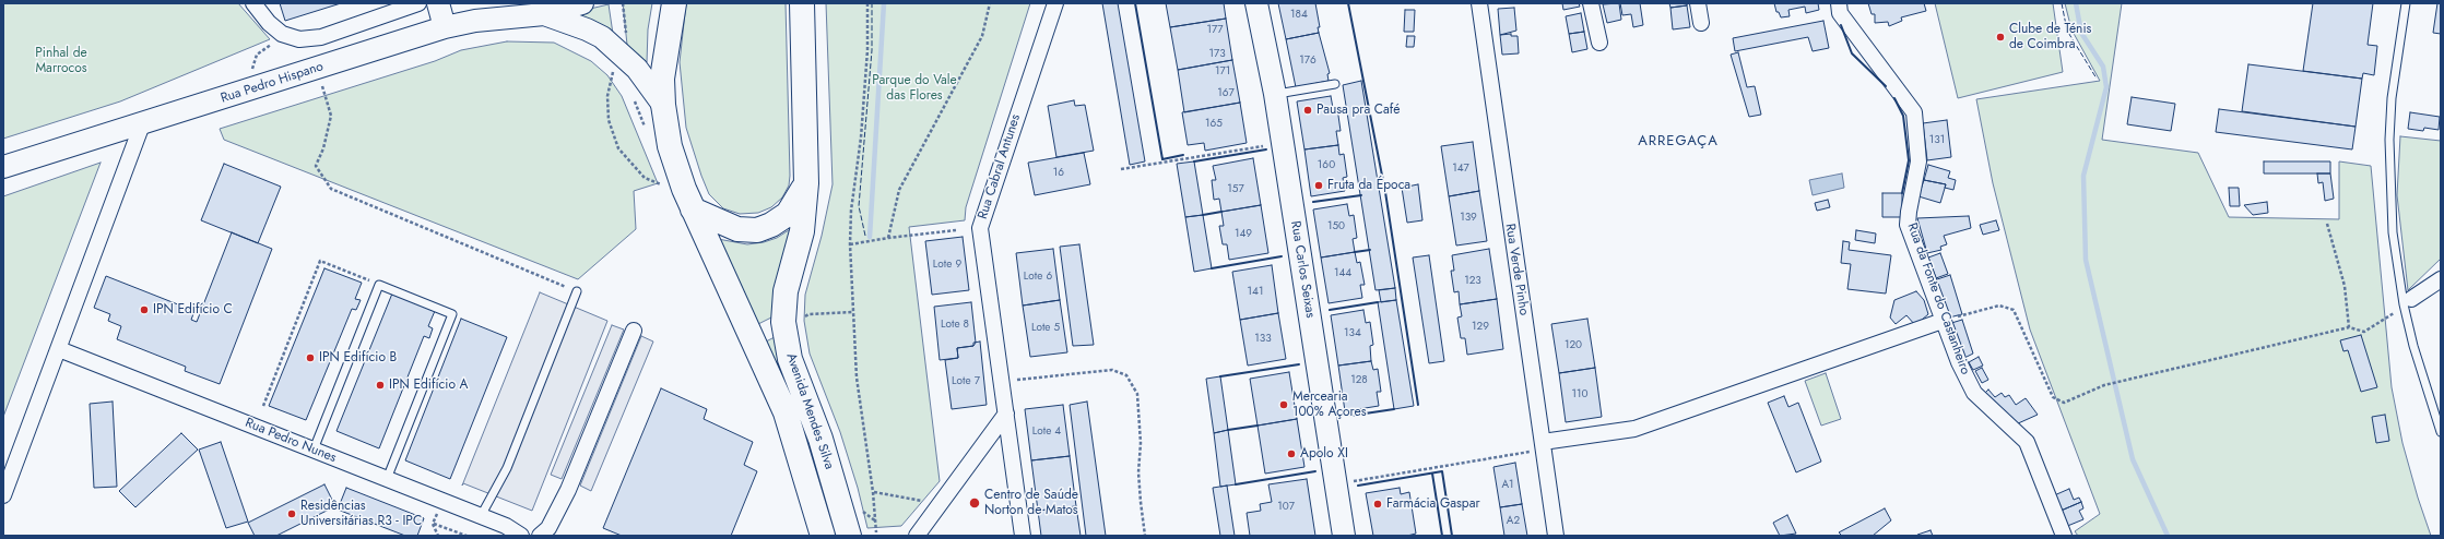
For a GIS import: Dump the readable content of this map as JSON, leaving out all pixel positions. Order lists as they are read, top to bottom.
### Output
{
  "streets": {
    "main road": ["Avenida Mendes Silva"],
    "street": [
      "Rua Pedro Hispano",
      "Rua Cabral Antunes",
      "Rua Carlos Seixas",
      "Rua Verde Pinho",
      "Rua da Fonte do Castanheiro",
      "Rua Pedro Nunes"
    ]
  },
  "crossings": [
    ["Rua Pedro Hispano", "Avenida Mendes Silva"]
  ],
  "districts": ["ARREGAÇA"],
  "parks": ["Pinhal de Marrocos", "Parque do Vale das Flores"],
  "places": [
    "Clube de Ténis de Coimbra",
    "Pausa pra Café",
    "Fruta da Época",
    "IPN Edifício C",
    "IPN Edifício B",
    "IPN Edifício A",
    "Mercearia 100% Açores",
    "Apolo XI",
    "Centro de Saúde Norton de Matos",
    "Farmácia Gaspar",
    "Residências Universitárias R3 - IPC"
  ],
  "house_numbers": [
    "184",
    "177",
    "173",
    "176",
    "171",
    "167",
    "165",
    "131",
    "160",
    "147",
    "16",
    "157",
    "139",
    "150",
    "149",
    "Lote 9",
    "144",
    "Lote 6",
    "123",
    "141",
    "Lote 8",
    "129",
    "Lote 5",
    "134",
    "133",
    "120",
    "128",
    "Lote 7",
    "110",
    "Lote 4",
    "A1",
    "107",
    "A2"
  ]
}
